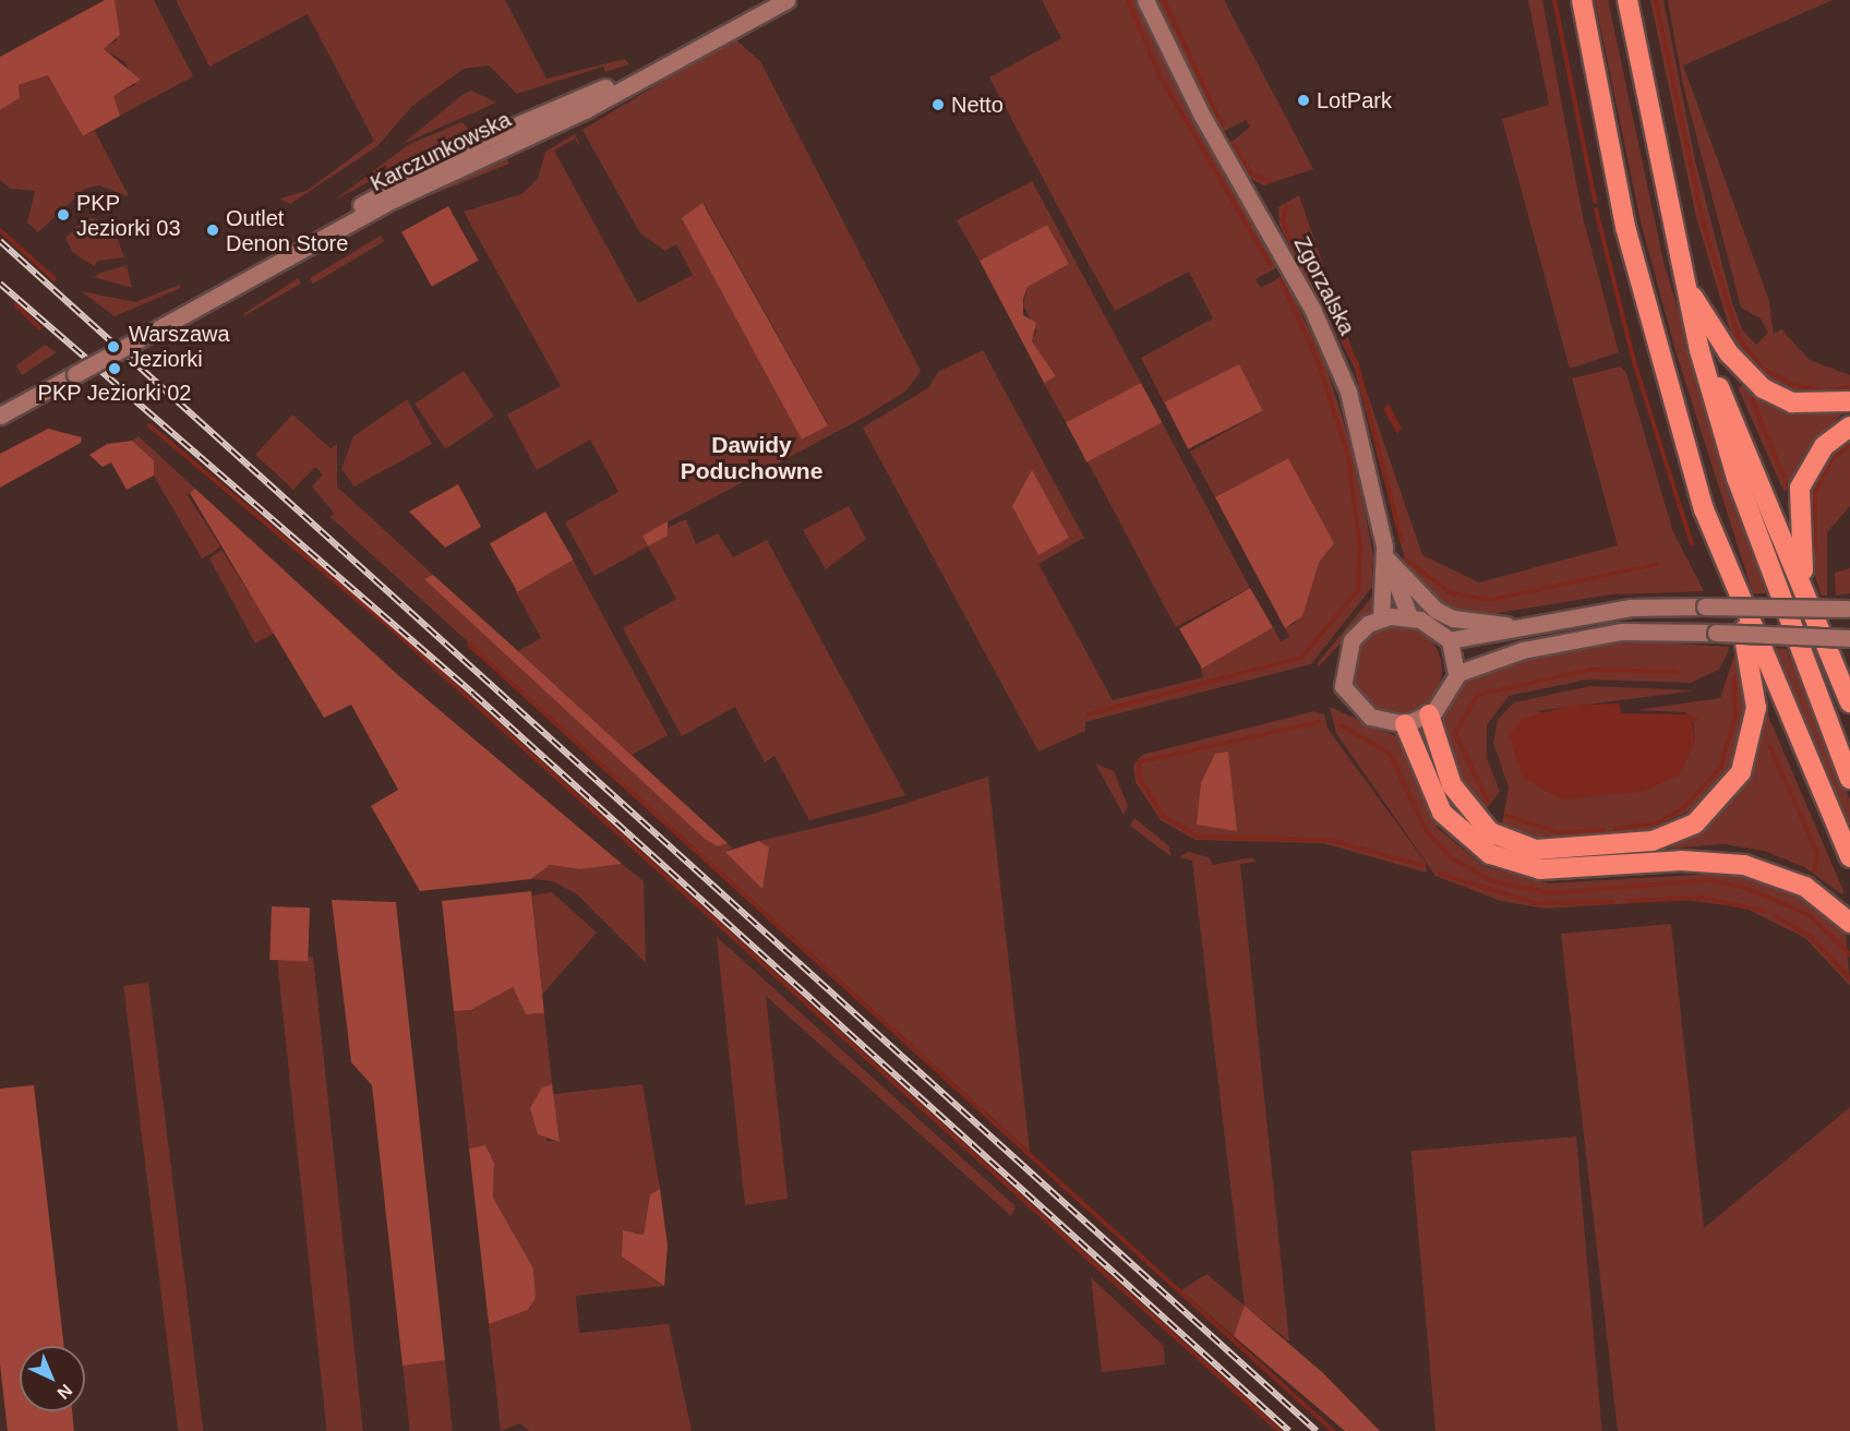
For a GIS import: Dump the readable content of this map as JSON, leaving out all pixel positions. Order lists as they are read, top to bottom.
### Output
{
  "streets": {
    "street": ["Karczunkowska", "Zgorzalska"]
  },
  "districts": ["Dawidy Poduchowne"],
  "places": [
    "LotPark",
    "Netto",
    "PKP Jeziorki 03",
    "Outlet Denon Store",
    "Warszawa Jeziorki",
    "PKP Jeziorki 02"
  ],
  "north": "bottom right"
}
